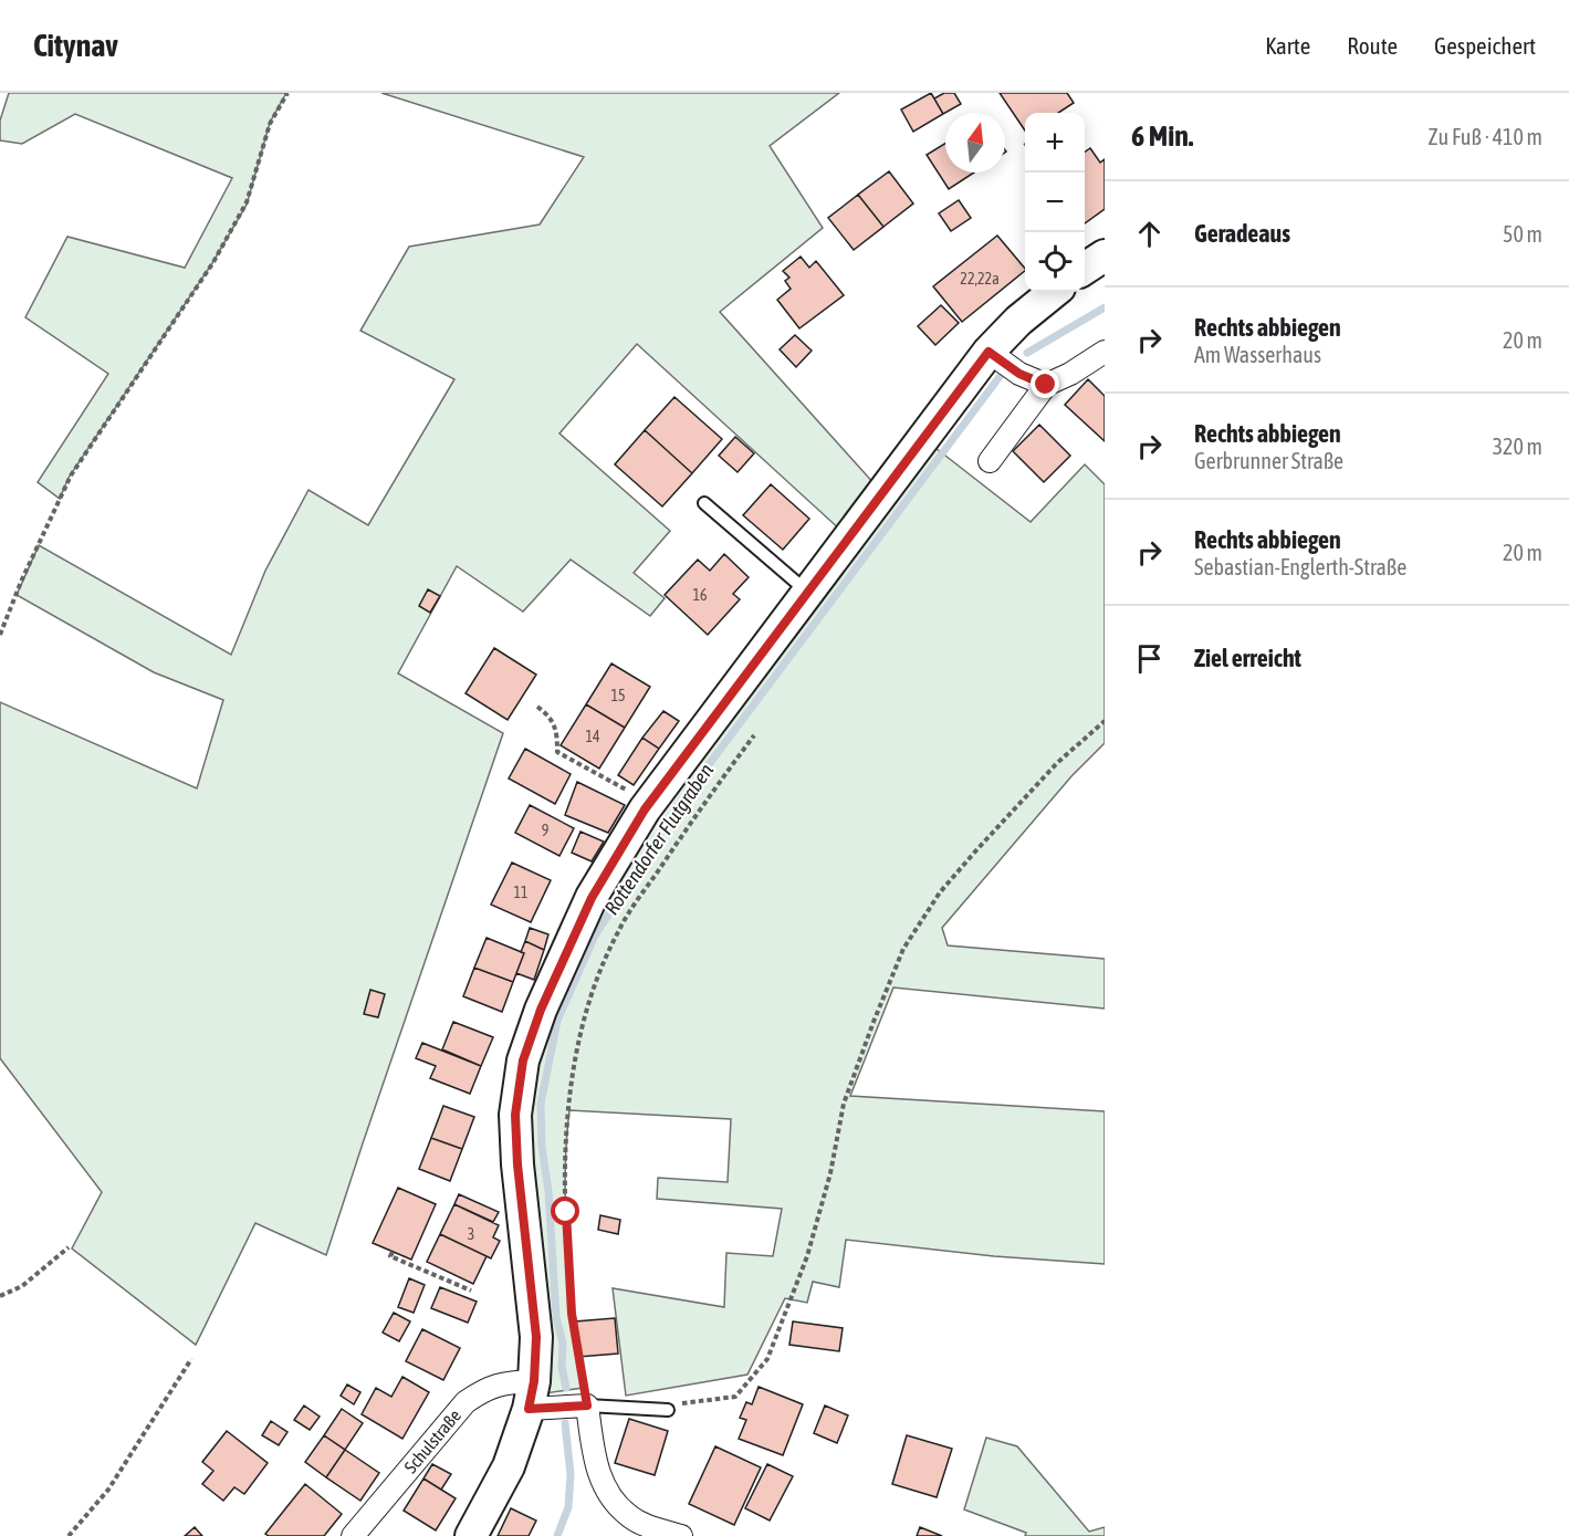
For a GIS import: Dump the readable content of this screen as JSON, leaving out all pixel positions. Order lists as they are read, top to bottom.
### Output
{
  "streets": {
    "street": ["Schulstraße"]
  },
  "water": ["Rottendorfer Flutgraben"],
  "house_numbers": [
    "22,22a",
    "16",
    "15",
    "14",
    "9",
    "11",
    "3"
  ],
  "north": "top",
  "page": {
    "header": "Citynav",
    "nav": ["Karte", "Route", "Gespeichert"],
    "heading": ["6 Min.", "Zu Fuß · 410 m"],
    "map_buttons": ["+", "−"],
    "list": [
      ["Geradeaus", "50 m"],
      ["Rechts abbiegen", "Am Wasserhaus", "20 m"],
      ["Rechts abbiegen", "Gerbrunner Straße", "320 m"],
      ["Rechts abbiegen", "Sebastian-Englerth-Straße", "20 m"],
      "Ziel erreicht"
    ]
  }
}
